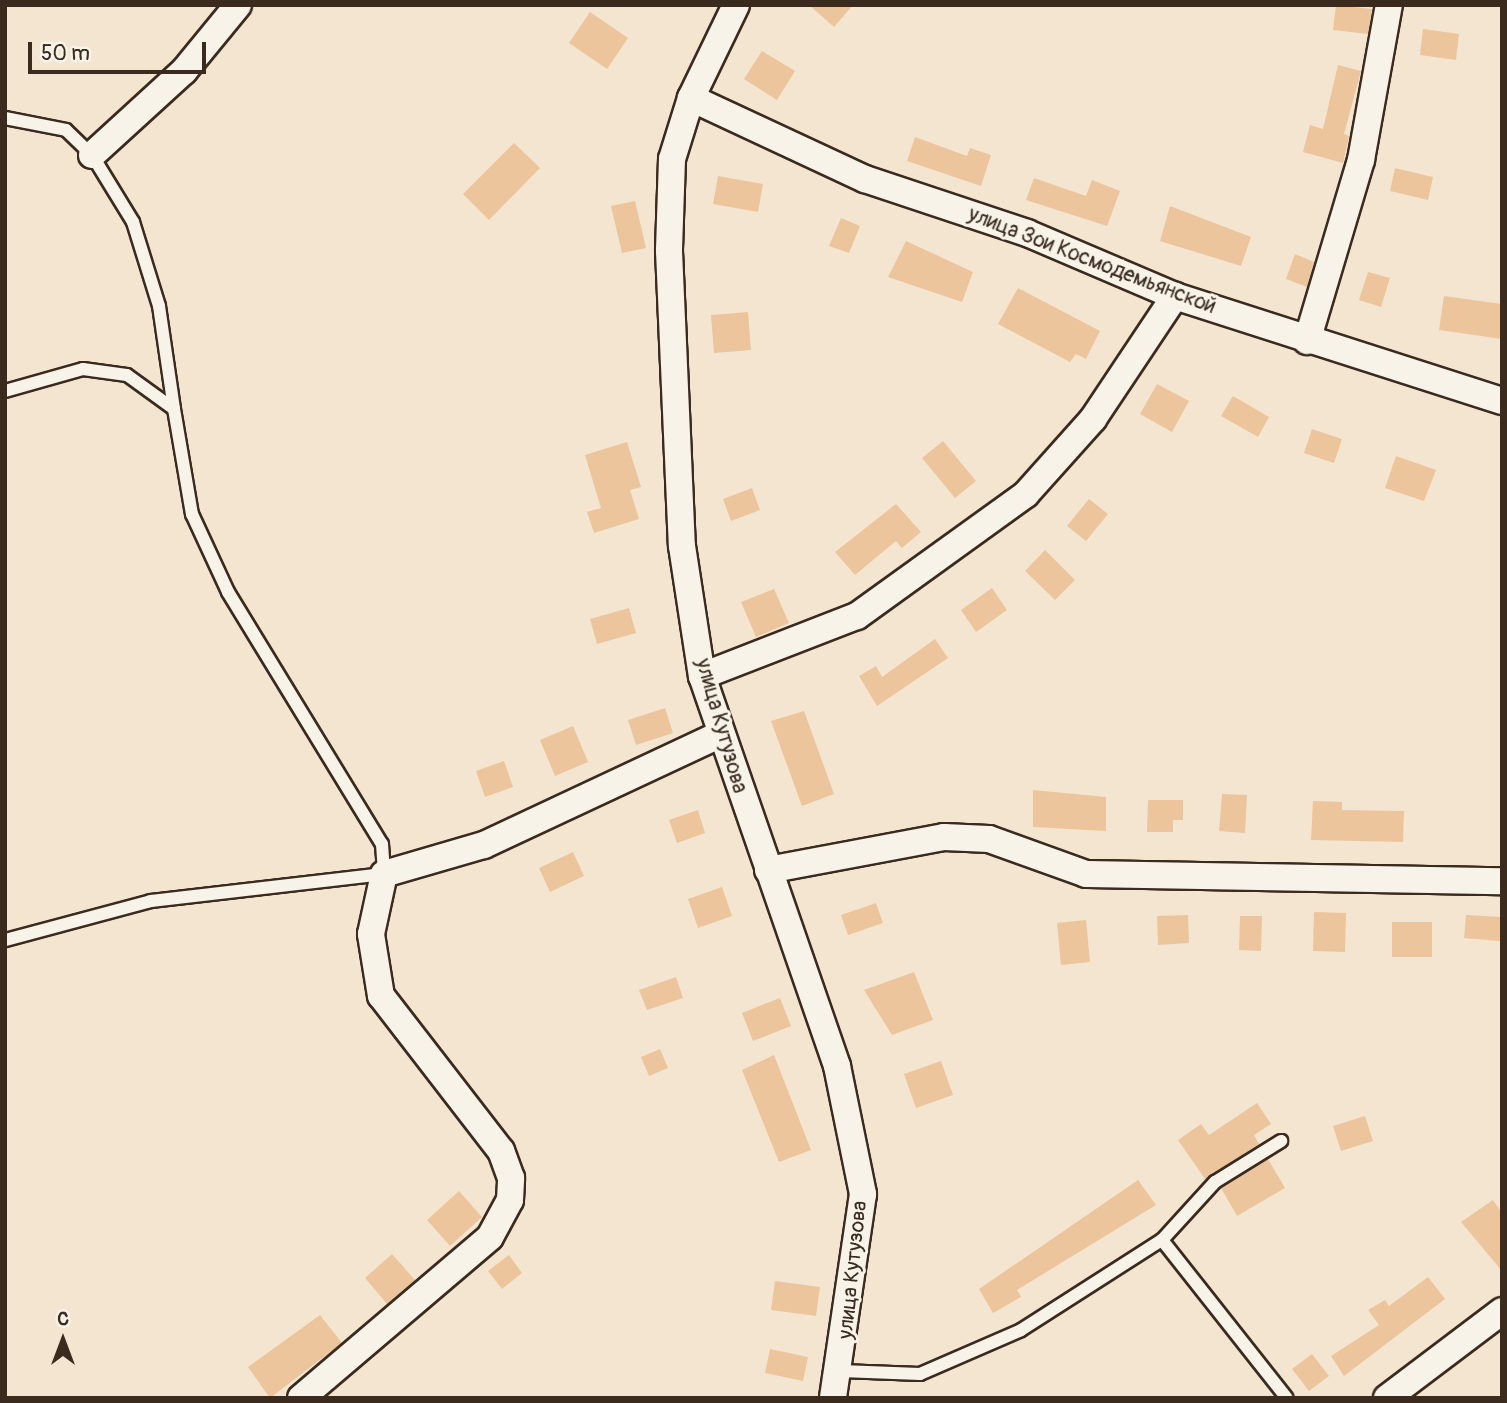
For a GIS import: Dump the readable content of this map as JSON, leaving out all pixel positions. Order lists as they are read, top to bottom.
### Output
{
  "streets": {
    "street": ["улица Зои Космодемьянской", "улица Кутузова"]
  },
  "crossings": [
    ["улица Зои Космодемьянской", "улица Кутузова"]
  ],
  "scale_bar": "50 m",
  "north": "top"
}
